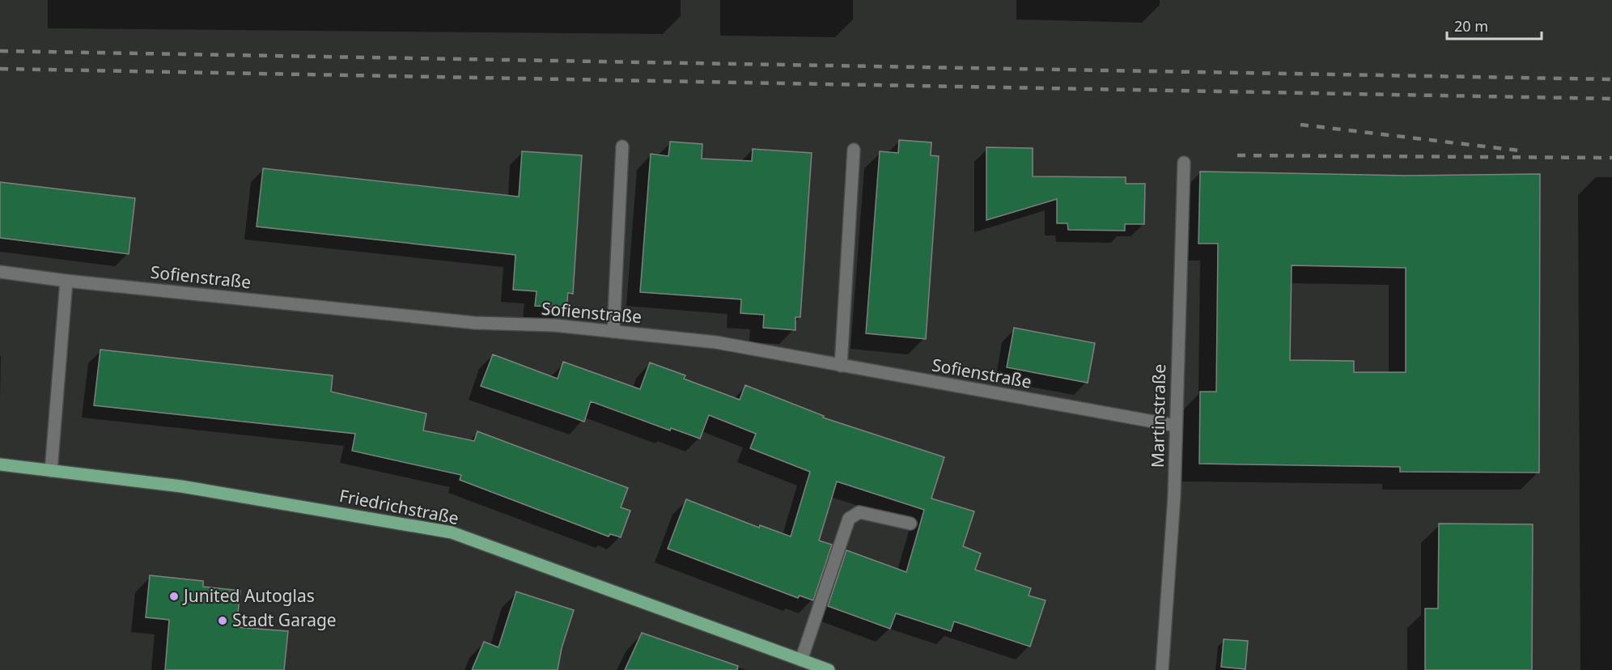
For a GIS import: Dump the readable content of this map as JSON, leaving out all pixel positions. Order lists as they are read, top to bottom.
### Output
{
  "streets": {
    "main road": ["Friedrichstraße"],
    "street": ["Sofienstraße", "Martinstraße"]
  },
  "crossings": [
    ["Sofienstraße", "Martinstraße"]
  ],
  "places": ["Junited Autoglas", "Stadt Garage"],
  "scale_bar": "20 m"
}
